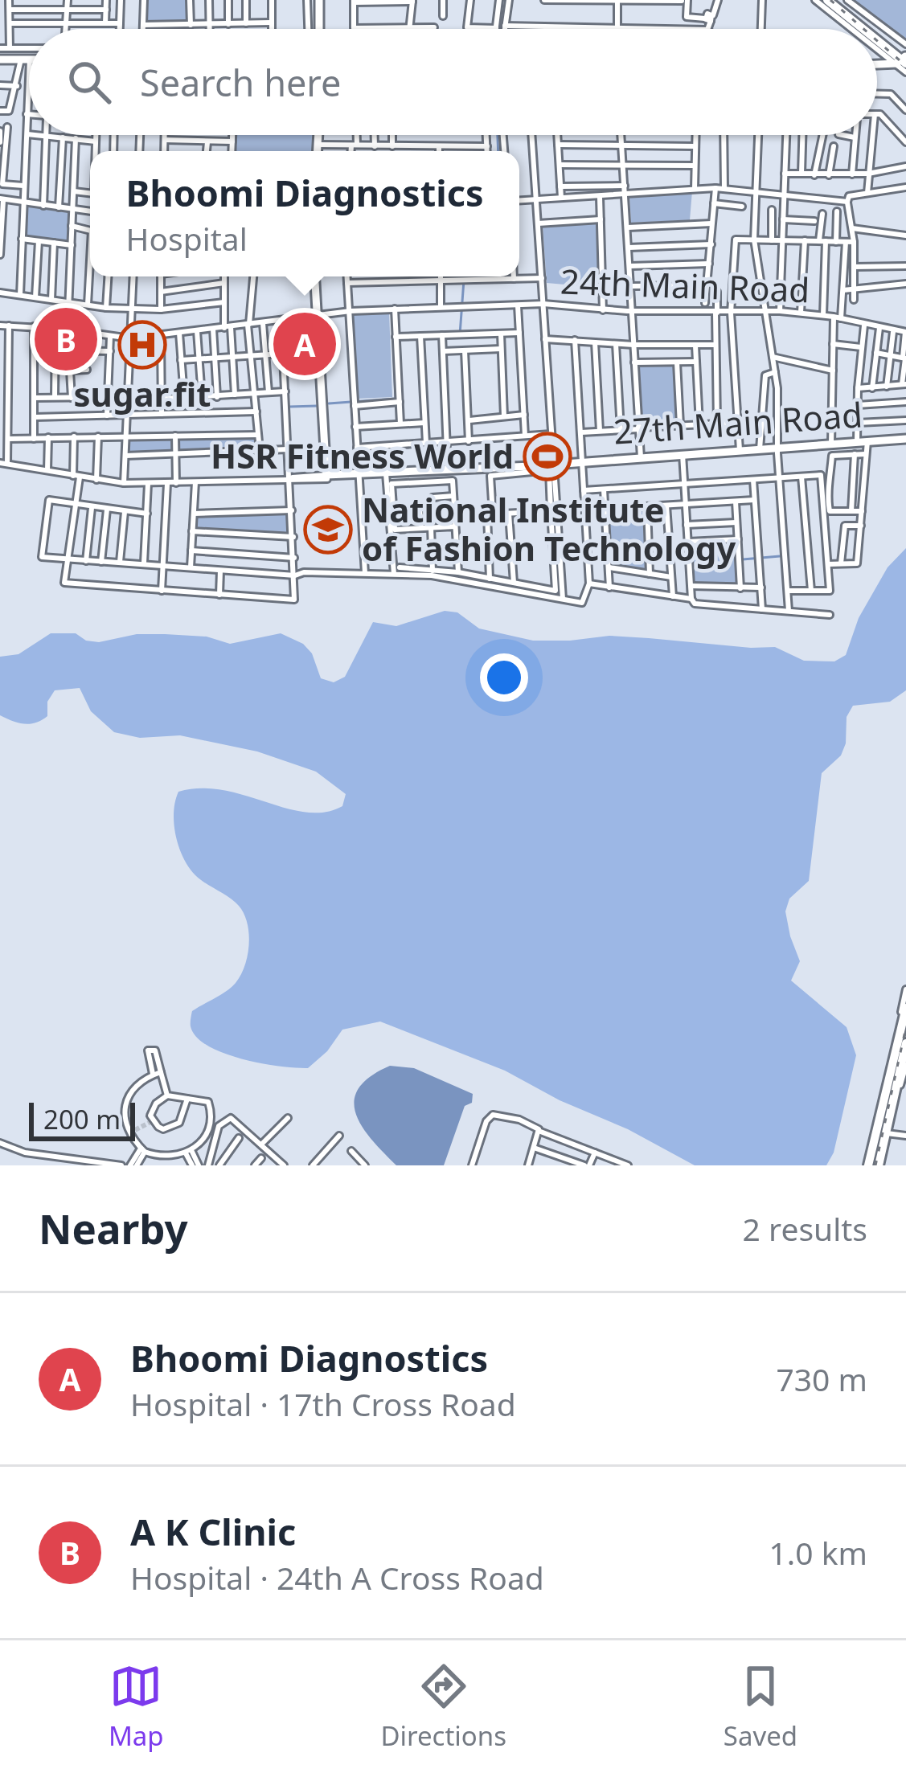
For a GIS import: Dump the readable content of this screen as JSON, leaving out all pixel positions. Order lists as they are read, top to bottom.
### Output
{
  "streets": {
    "main road": ["27th Main Road"],
    "street": ["24th Main Road"]
  },
  "places": {
    "hospital": ["sugar.fit"],
    "sports": ["HSR Fitness World"],
    "school or university": ["National Institute of Fashion Technology"]
  },
  "scale_bar": "200 m",
  "page": {
    "search": "Search here",
    "popup": ["Bhoomi Diagnostics", "Hospital"],
    "pins": ["B", "A"],
    "scale": "200 m",
    "heading": ["Nearby", "2 results"],
    "list": [
      {
        "mark": "A",
        "name": "Bhoomi Diagnostics",
        "note": "Hospital · 17th Cross Road",
        "value": "730 m"
      },
      {
        "mark": "B",
        "name": "A K Clinic",
        "note": "Hospital · 24th A Cross Road",
        "value": "1.0 km"
      }
    ],
    "nav": ["Map", "Directions", "Saved"]
  }
}
